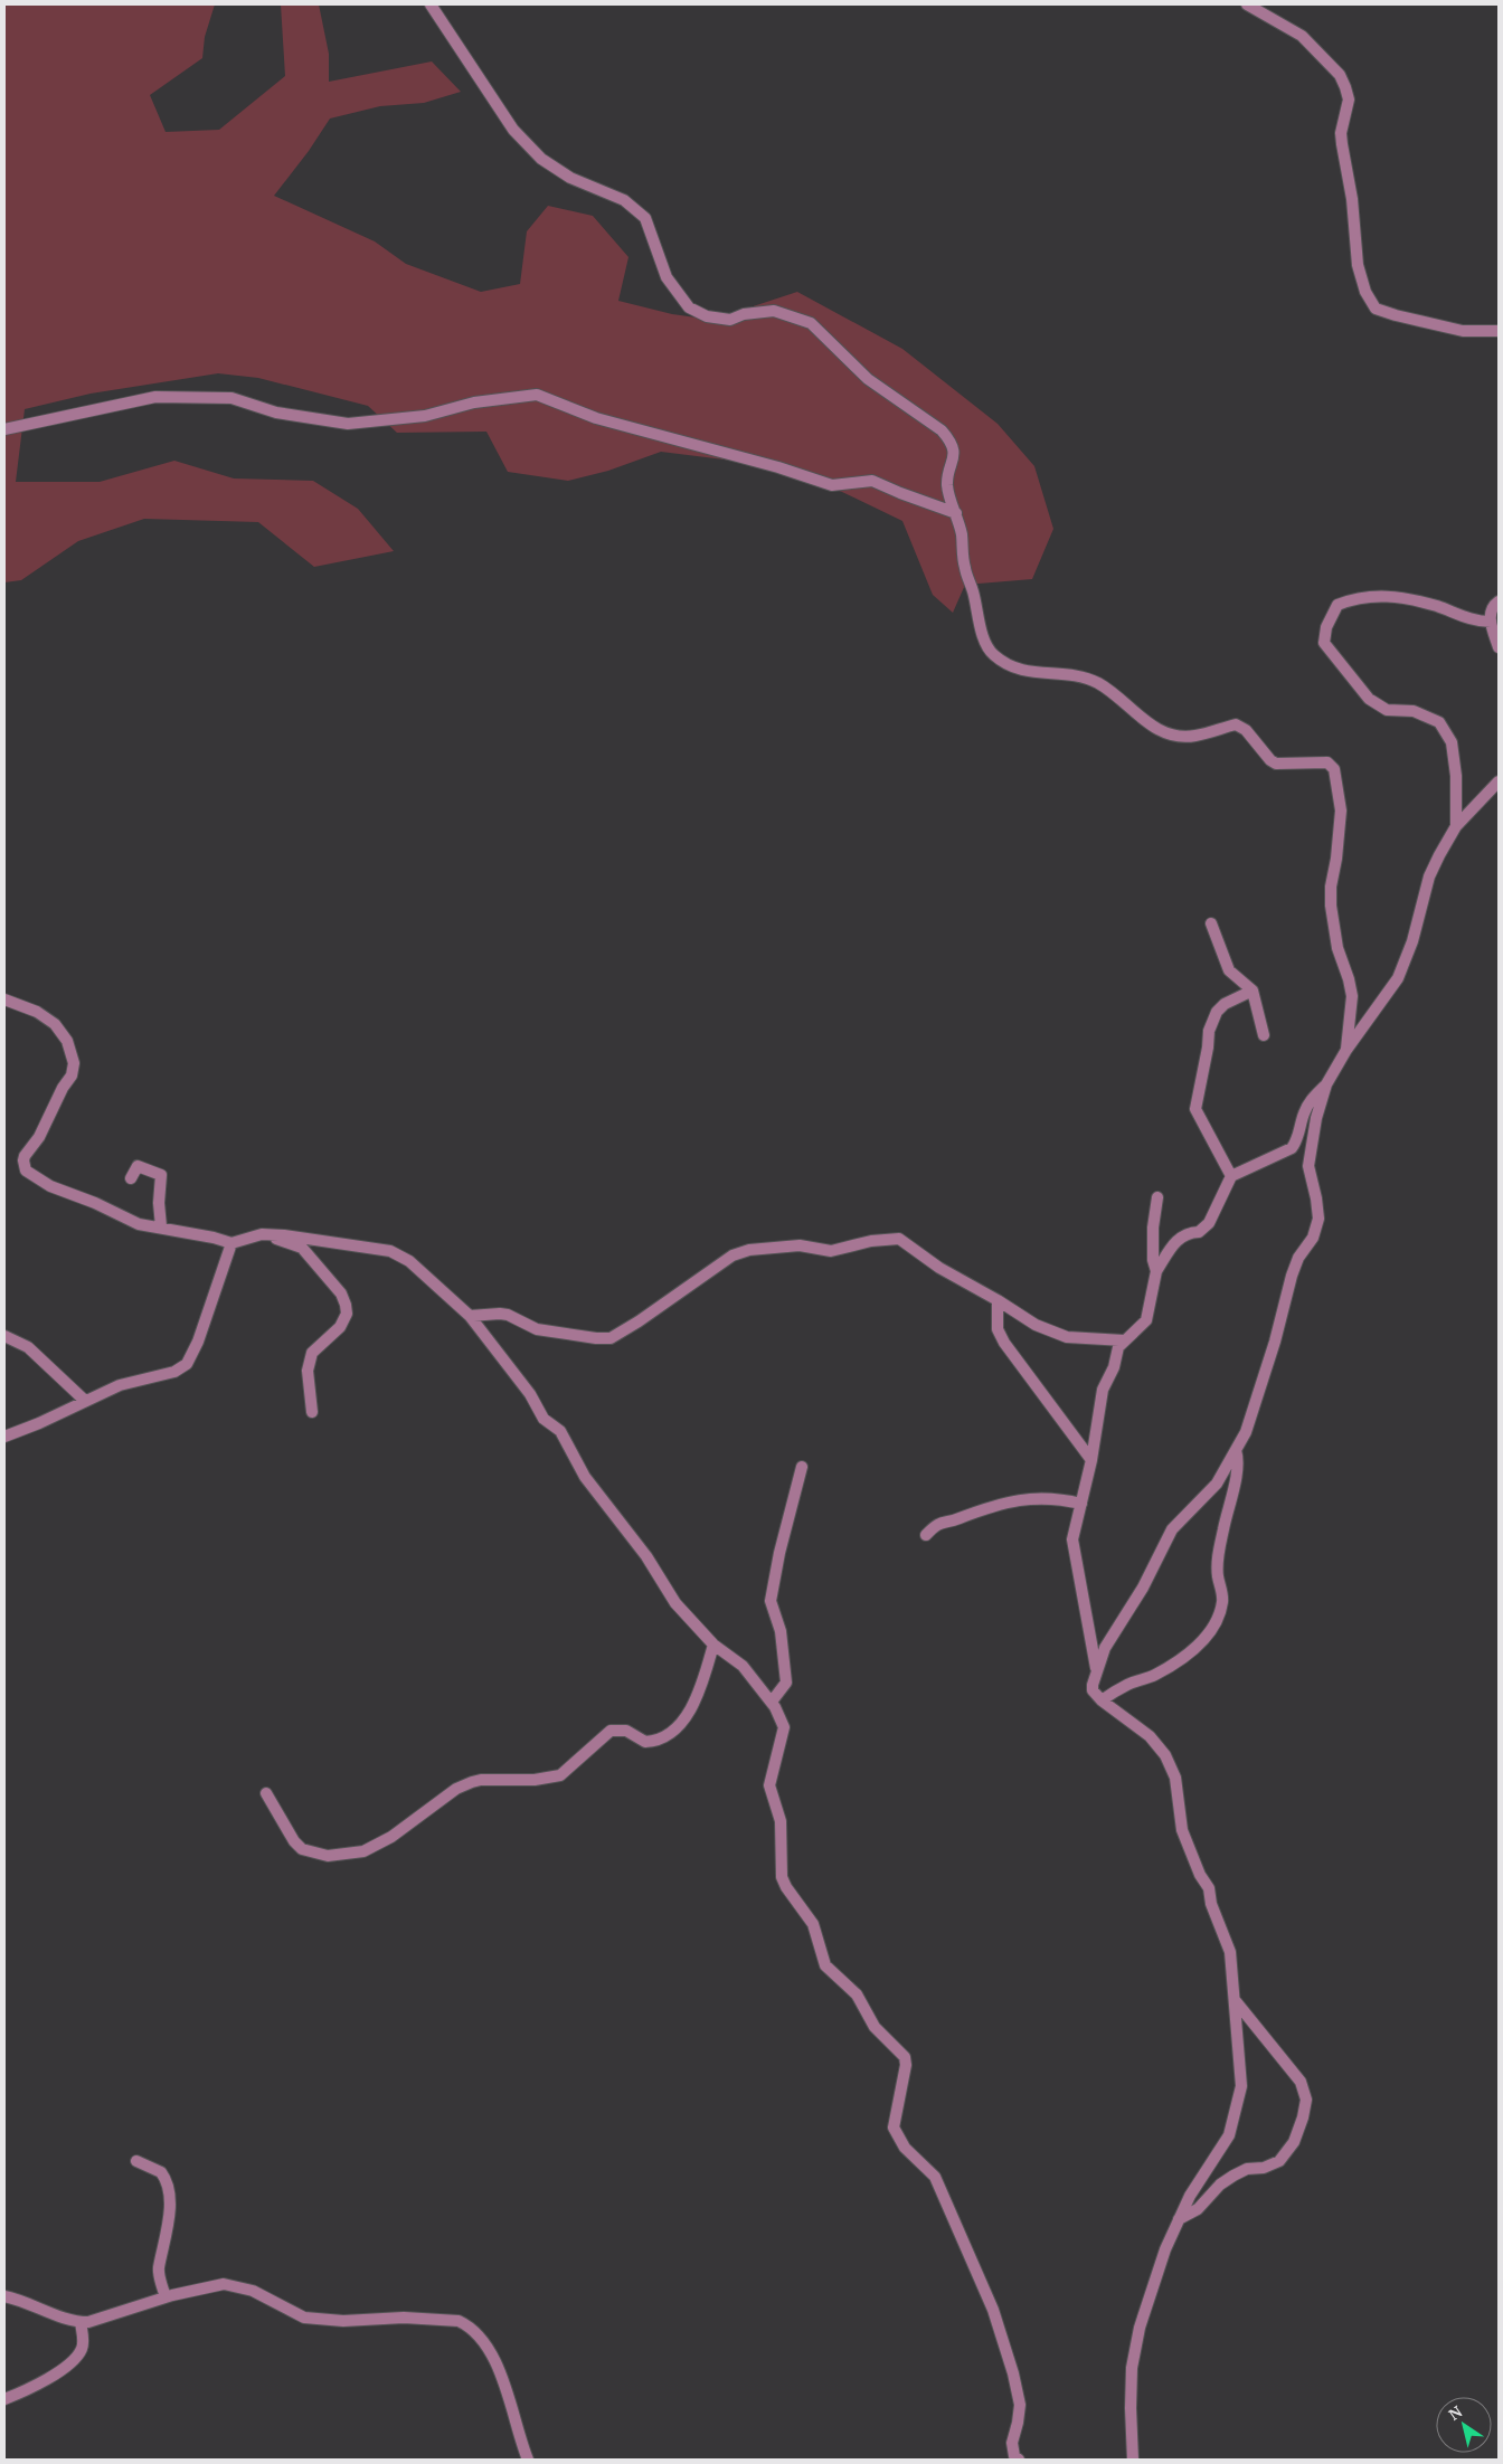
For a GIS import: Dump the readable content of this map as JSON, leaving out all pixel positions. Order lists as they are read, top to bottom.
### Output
{
  "north": "top left"
}
